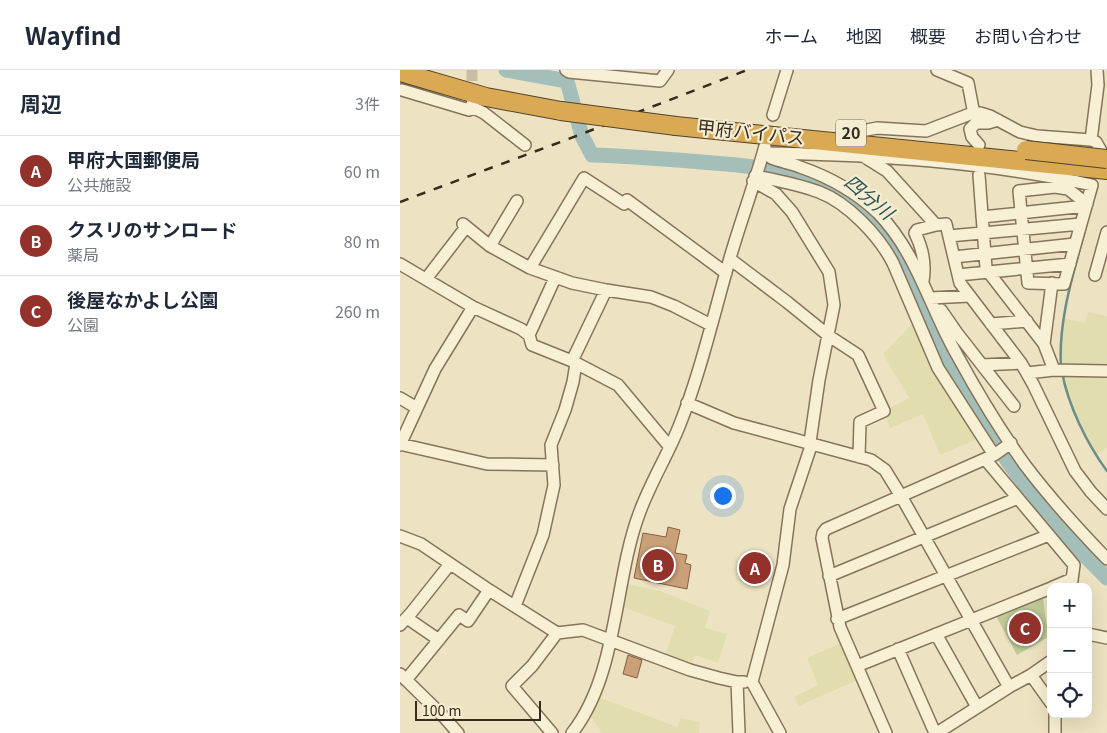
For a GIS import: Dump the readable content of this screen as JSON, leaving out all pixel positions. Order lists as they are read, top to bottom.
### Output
{
  "streets": {
    "highway": ["甲府バイパス", "20"]
  },
  "water": ["四分川"],
  "scale_bar": "100 m",
  "page": {
    "header": "Wayfind",
    "nav": [
      "ホーム",
      "地図",
      "概要",
      "お問い合わせ"
    ],
    "heading": ["周辺", "3件"],
    "list": [
      {
        "mark": "A",
        "name": "甲府大国郵便局",
        "note": "公共施設",
        "value": "60 m"
      },
      {
        "mark": "B",
        "name": "クスリのサンロード",
        "note": "薬局",
        "value": "80 m"
      },
      {
        "mark": "C",
        "name": "後屋なかよし公園",
        "note": "公園",
        "value": "260 m"
      }
    ],
    "pins": ["B", "A", "C"],
    "map_buttons": ["+", "−"],
    "scale": "100 m"
  }
}
